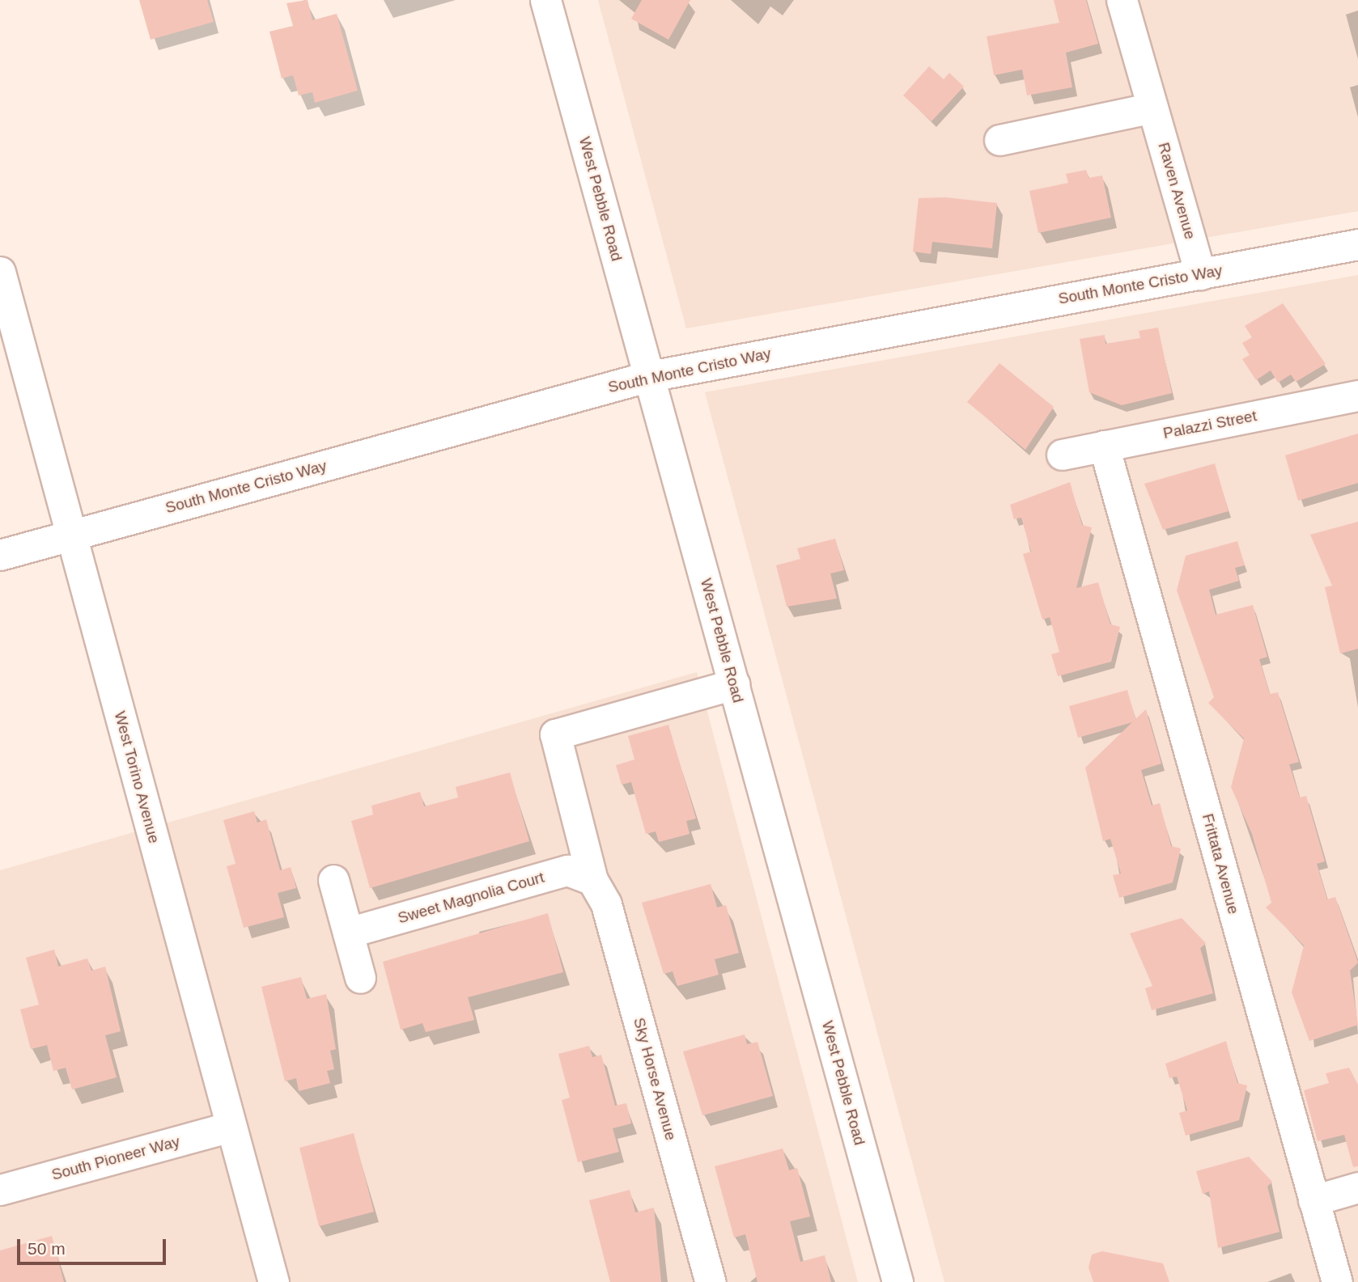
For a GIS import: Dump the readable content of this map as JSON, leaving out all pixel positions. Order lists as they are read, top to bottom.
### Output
{
  "streets": {
    "street": [
      "Raven Avenue",
      "West Pebble Road",
      "South Monte Cristo Way",
      "Palazzi Street",
      "West Torino Avenue",
      "Frittata Avenue",
      "Sweet Magnolia Court",
      "Sky Horse Avenue",
      "South Pioneer Way"
    ]
  },
  "crossings": [
    ["Raven Avenue", "South Monte Cristo Way"],
    ["West Pebble Road", "South Monte Cristo Way"],
    ["West Pebble Road", "Sky Horse Avenue"],
    ["South Monte Cristo Way", "West Torino Avenue"],
    ["Palazzi Street", "Frittata Avenue"],
    ["West Torino Avenue", "South Pioneer Way"],
    ["Sweet Magnolia Court", "Sky Horse Avenue"]
  ],
  "scale_bar": "50 m"
}
